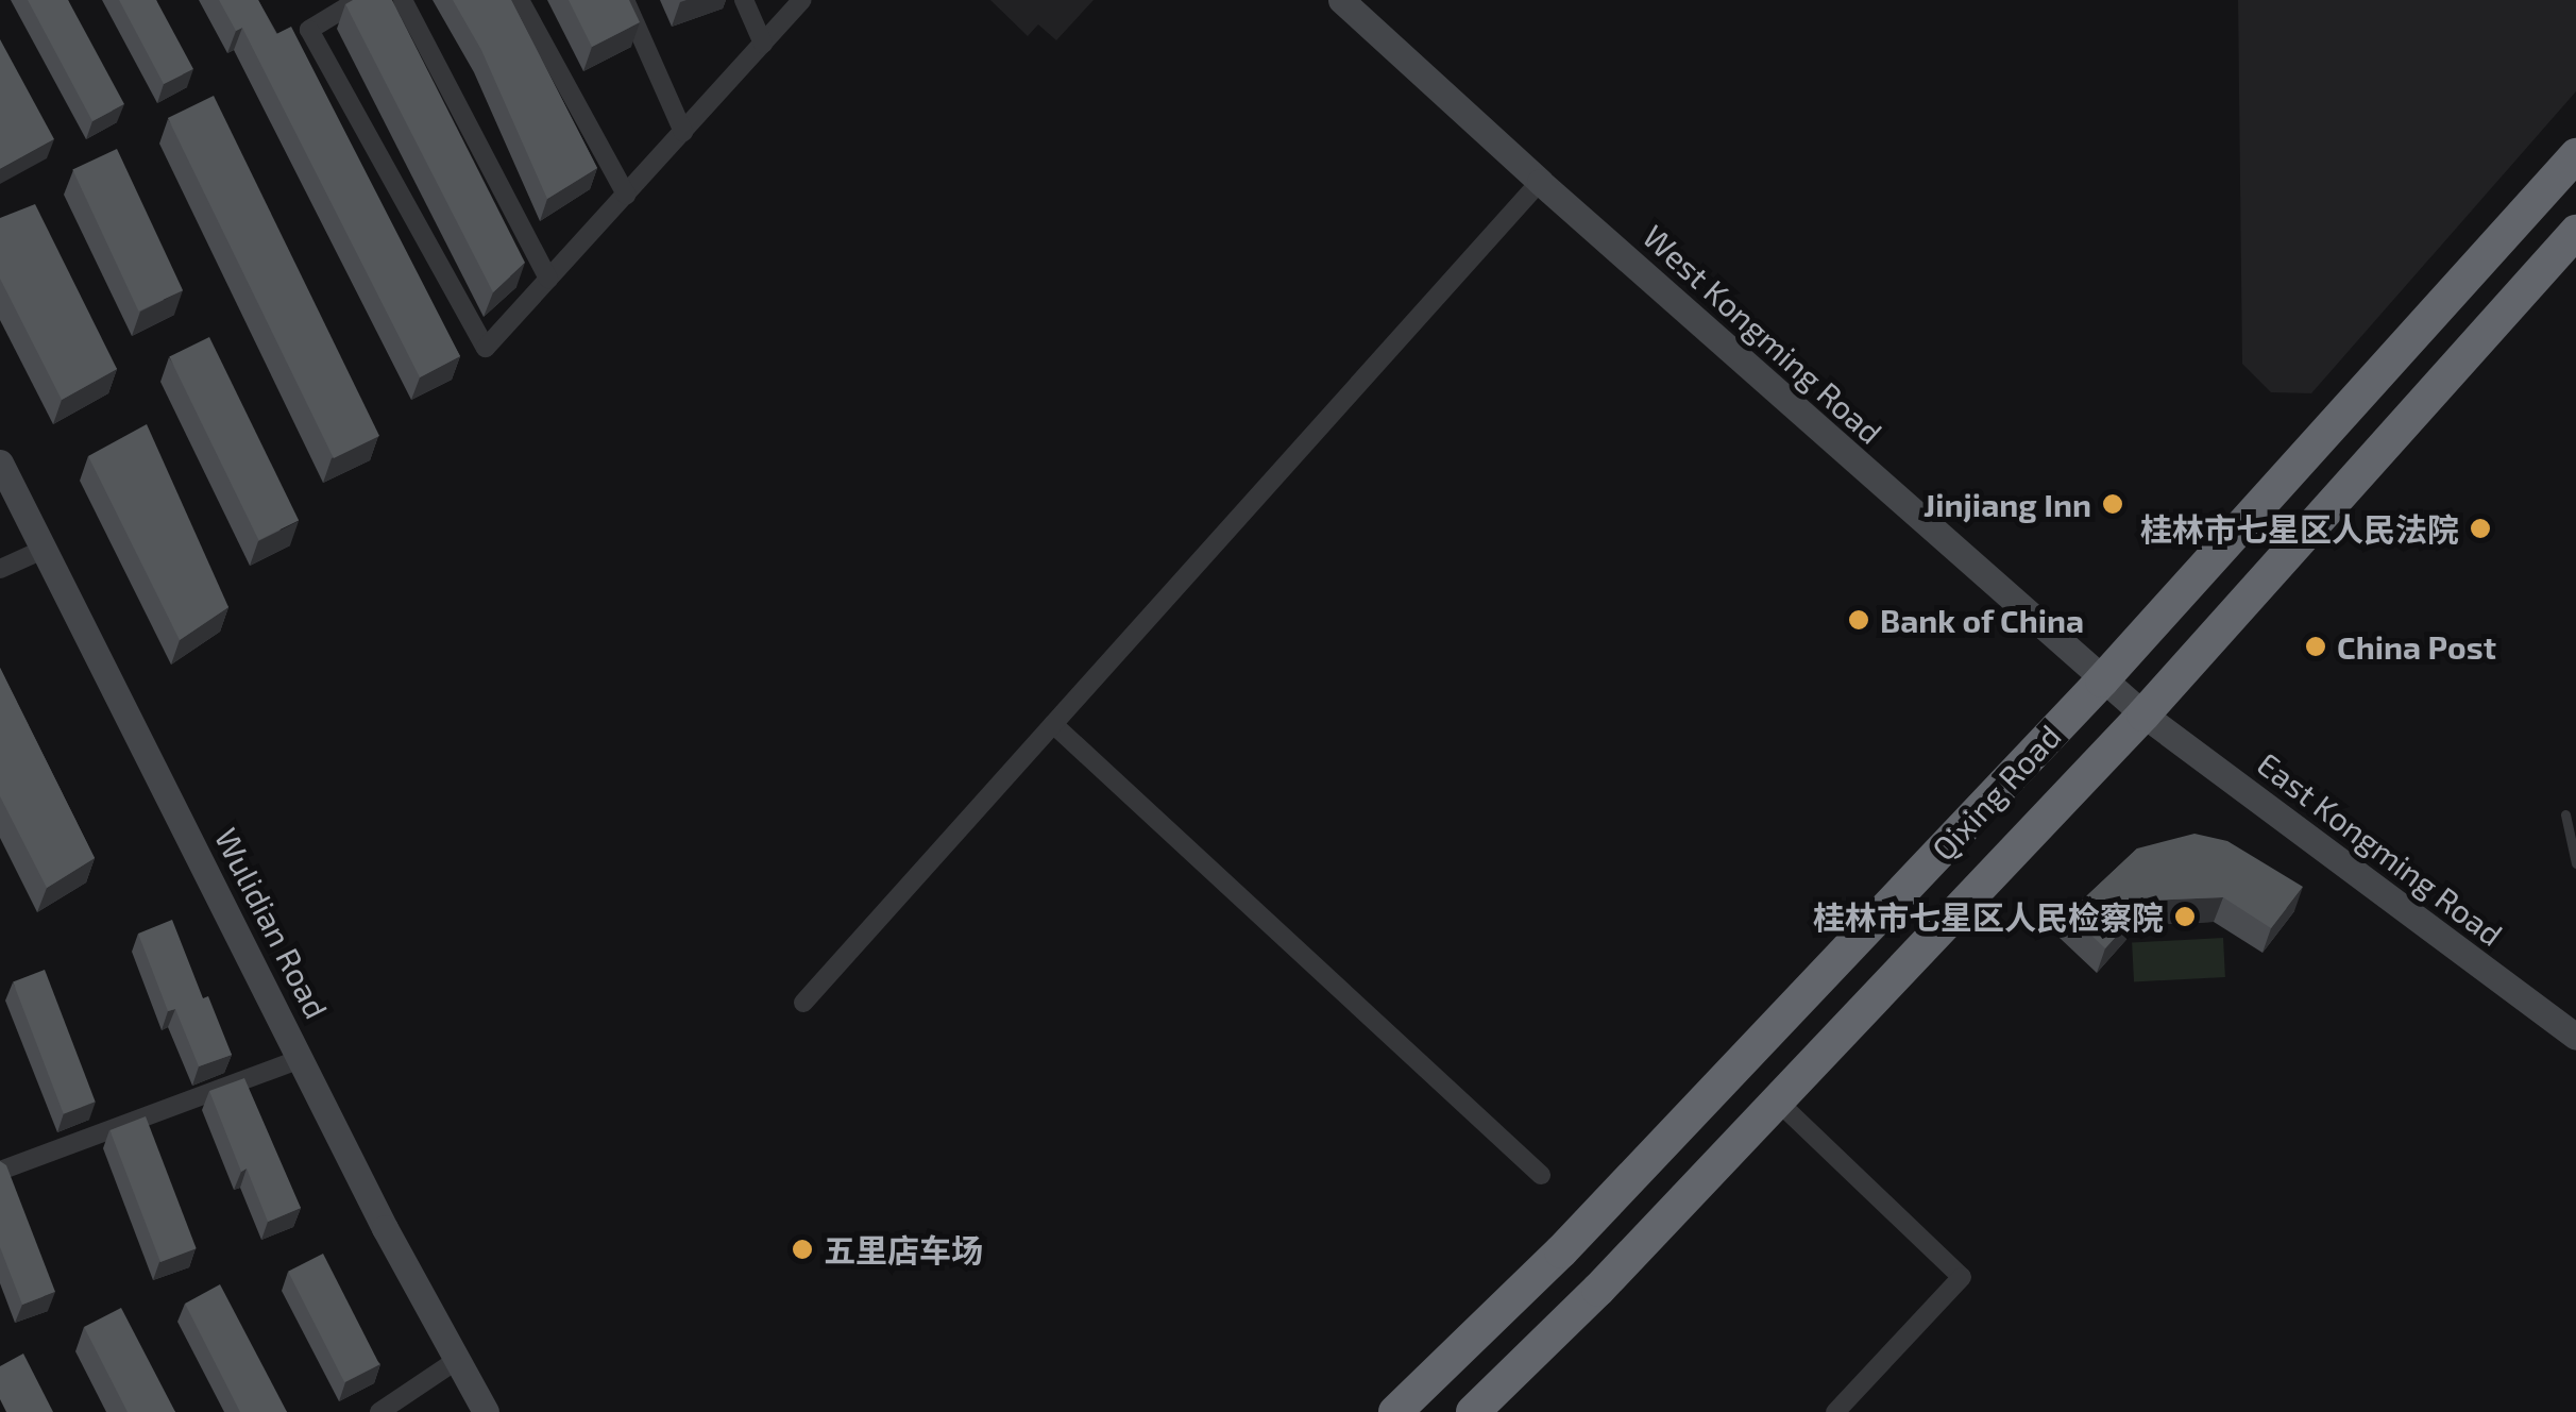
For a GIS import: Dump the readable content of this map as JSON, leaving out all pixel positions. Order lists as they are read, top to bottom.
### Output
{
  "streets": {
    "highway": ["Qixing Road"],
    "main road": ["West Kongming Road", "East Kongming Road", "Wulidian Road"]
  },
  "crossings": [
    ["West Kongming Road", "Qixing Road"],
    ["West Kongming Road", "East Kongming Road"],
    ["Qixing Road", "East Kongming Road"]
  ],
  "places": [
    "Jinjiang Inn",
    "桂林市七星区人民法院",
    "Bank of China",
    "China Post",
    "桂林市七星区人民检察院",
    "五里店车场"
  ]
}
